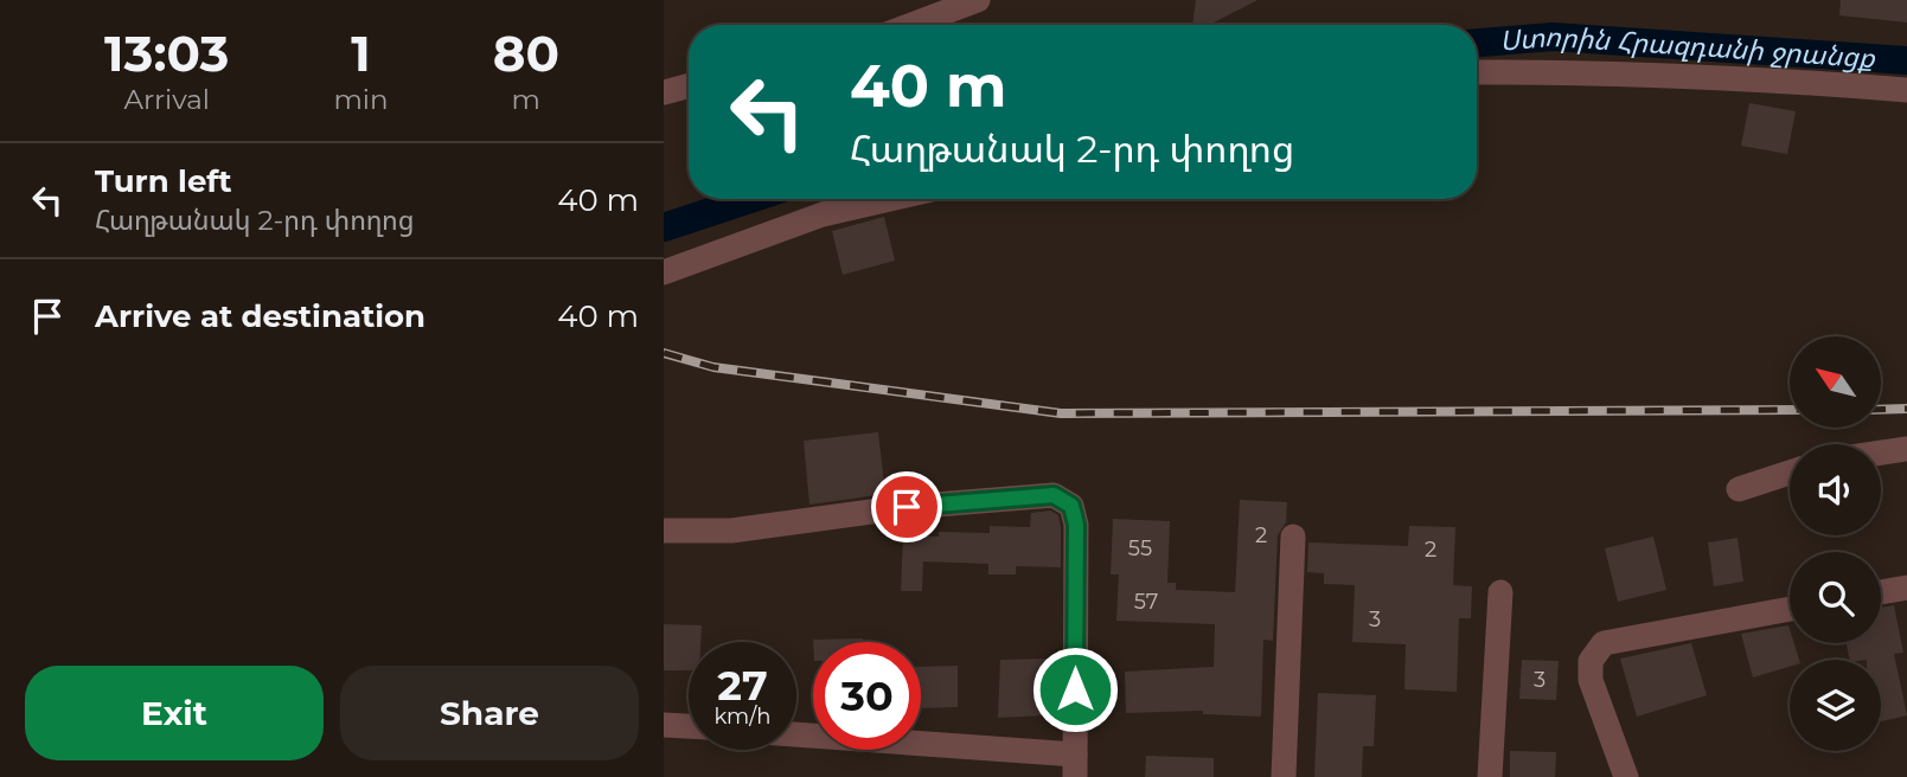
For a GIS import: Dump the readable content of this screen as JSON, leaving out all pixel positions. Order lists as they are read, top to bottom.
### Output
{
  "water": ["Ստորին Հրազդանի ջրանցք"],
  "house_numbers": [
    "2",
    "55",
    "2",
    "57",
    "3",
    "3"
  ],
  "north": "top left",
  "page": {
    "eta": [
      "13:03",
      "Arrival",
      "1",
      "min",
      "80",
      "m"
    ],
    "turn": ["40 m", "Հաղթանակ 2-րդ փողոց"],
    "list": [
      {
        "name": "Turn left",
        "note": "Հաղթանակ 2-րդ փողոց",
        "value": "40 m"
      },
      {
        "name": "Arrive at destination",
        "value": "40 m"
      }
    ],
    "speed": "27 km/h",
    "limit": "30",
    "buttons": ["Exit", "Share"]
  }
}
